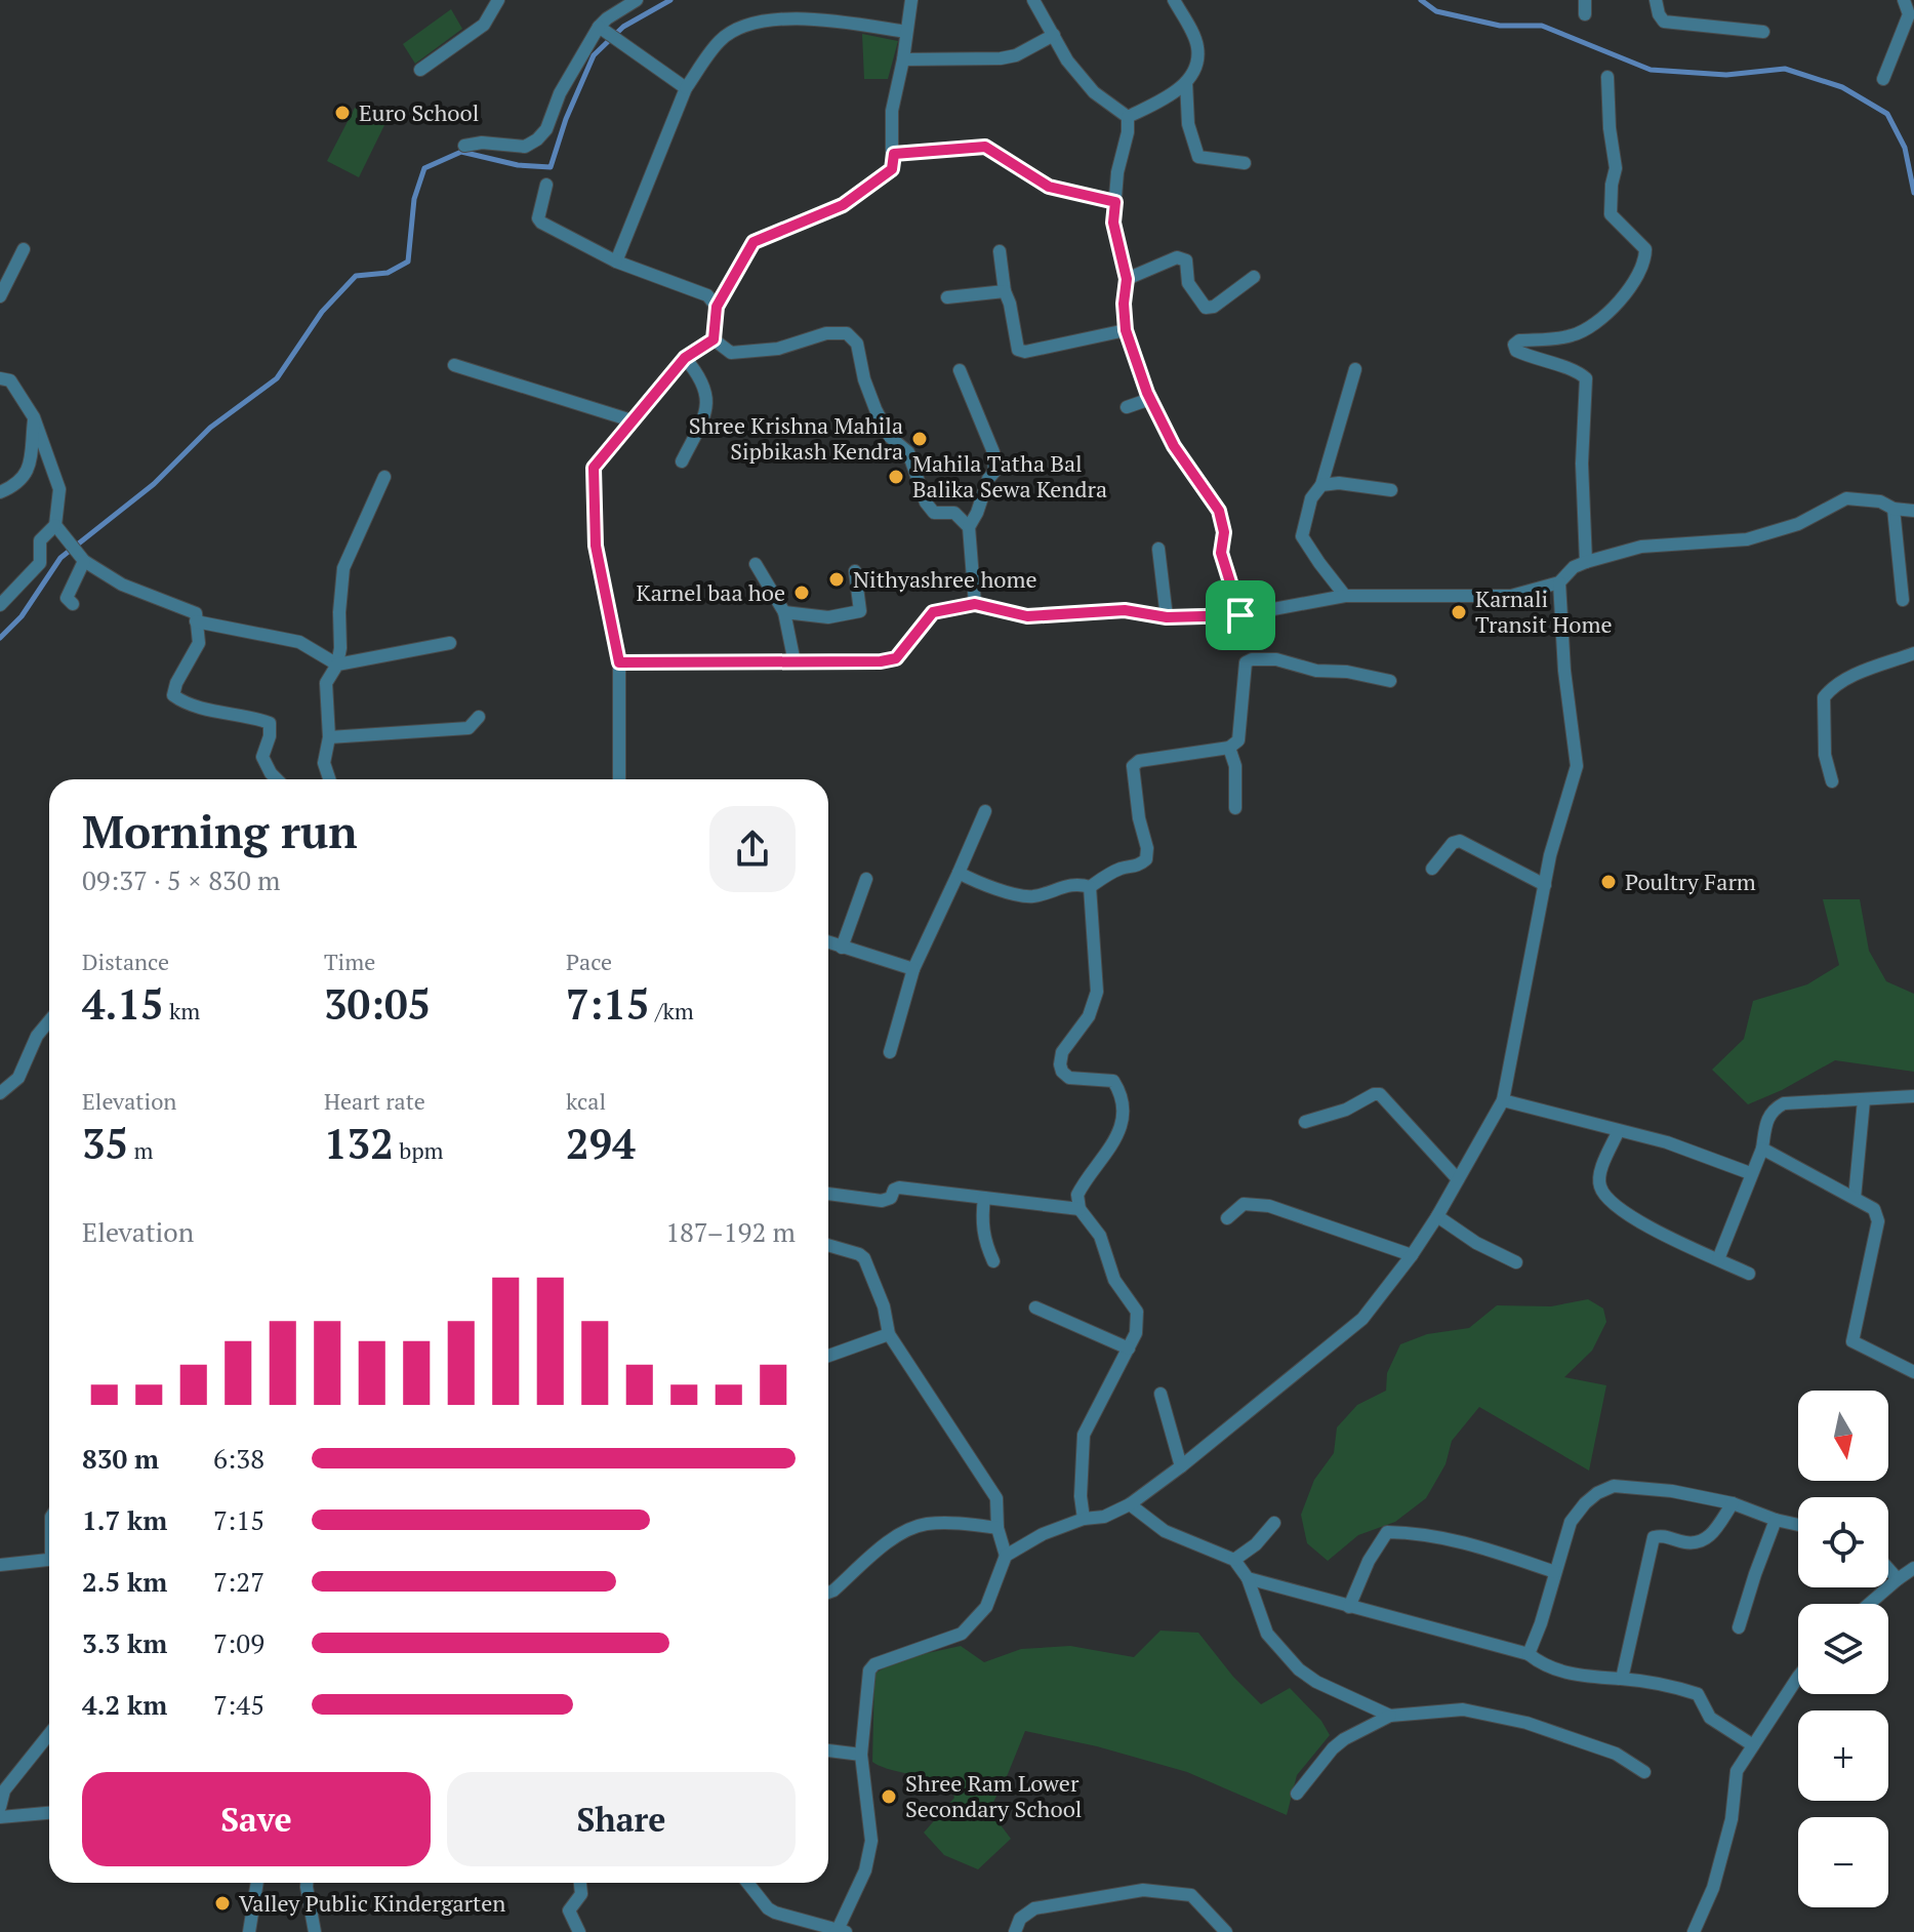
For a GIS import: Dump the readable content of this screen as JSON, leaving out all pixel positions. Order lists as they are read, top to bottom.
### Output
{
  "places": [
    "Euro School",
    "Shree Krishna Mahila Sipbikash Kendra",
    "Mahila Tatha Bal Balika Sewa Kendra",
    "Nithyashree home",
    "Karnel baa hoe",
    "Karnali Transit Home",
    "Poultry Farm",
    "Shree Ram Lower Secondary School",
    "Valley Public Kindergarten"
  ],
  "north": "bottom",
  "page": {
    "heading": ["Morning run", "09:37 · 5 × 830 m"],
    "stats": [
      ["Distance", "4.15 km"],
      ["Time", "30:05"],
      ["Pace", "7:15 /km"],
      ["Elevation", "35 m"],
      ["Heart rate", "132 bpm"],
      ["kcal", "294"]
    ],
    "chart": ["Elevation", "187–192 m"],
    "map_buttons": ["+", "−"],
    "list": [
      {
        "name": "830 m",
        "note": "6:38"
      },
      {
        "name": "1.7 km",
        "note": "7:15"
      },
      {
        "name": "2.5 km",
        "note": "7:27"
      },
      {
        "name": "3.3 km",
        "note": "7:09"
      },
      {
        "name": "4.2 km",
        "note": "7:45"
      }
    ],
    "buttons": ["Save", "Share"]
  }
}
